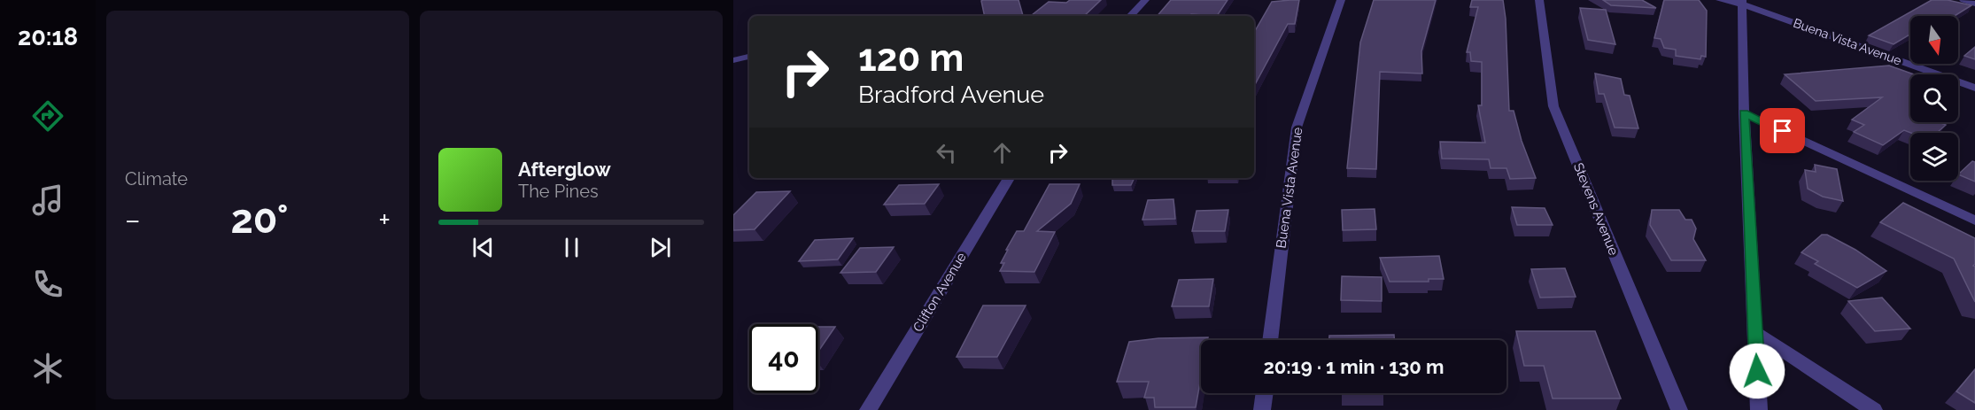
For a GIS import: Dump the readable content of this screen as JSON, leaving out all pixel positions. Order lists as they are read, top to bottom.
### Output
{
  "streets": {
    "street": ["Buena Vista Avenue", "Stevens Avenue", "Clifton Avenue"]
  },
  "north": "bottom",
  "page": {
    "tabs": "20:18",
    "tile": "Climate",
    "turn": ["120 m", "Bradford Avenue"],
    "song": ["Afterglow", "The Pines"],
    "heat": ["−", "20°", "+"],
    "limit": "40",
    "trip": "20:19 · 1 min · 130 m"
  }
}
